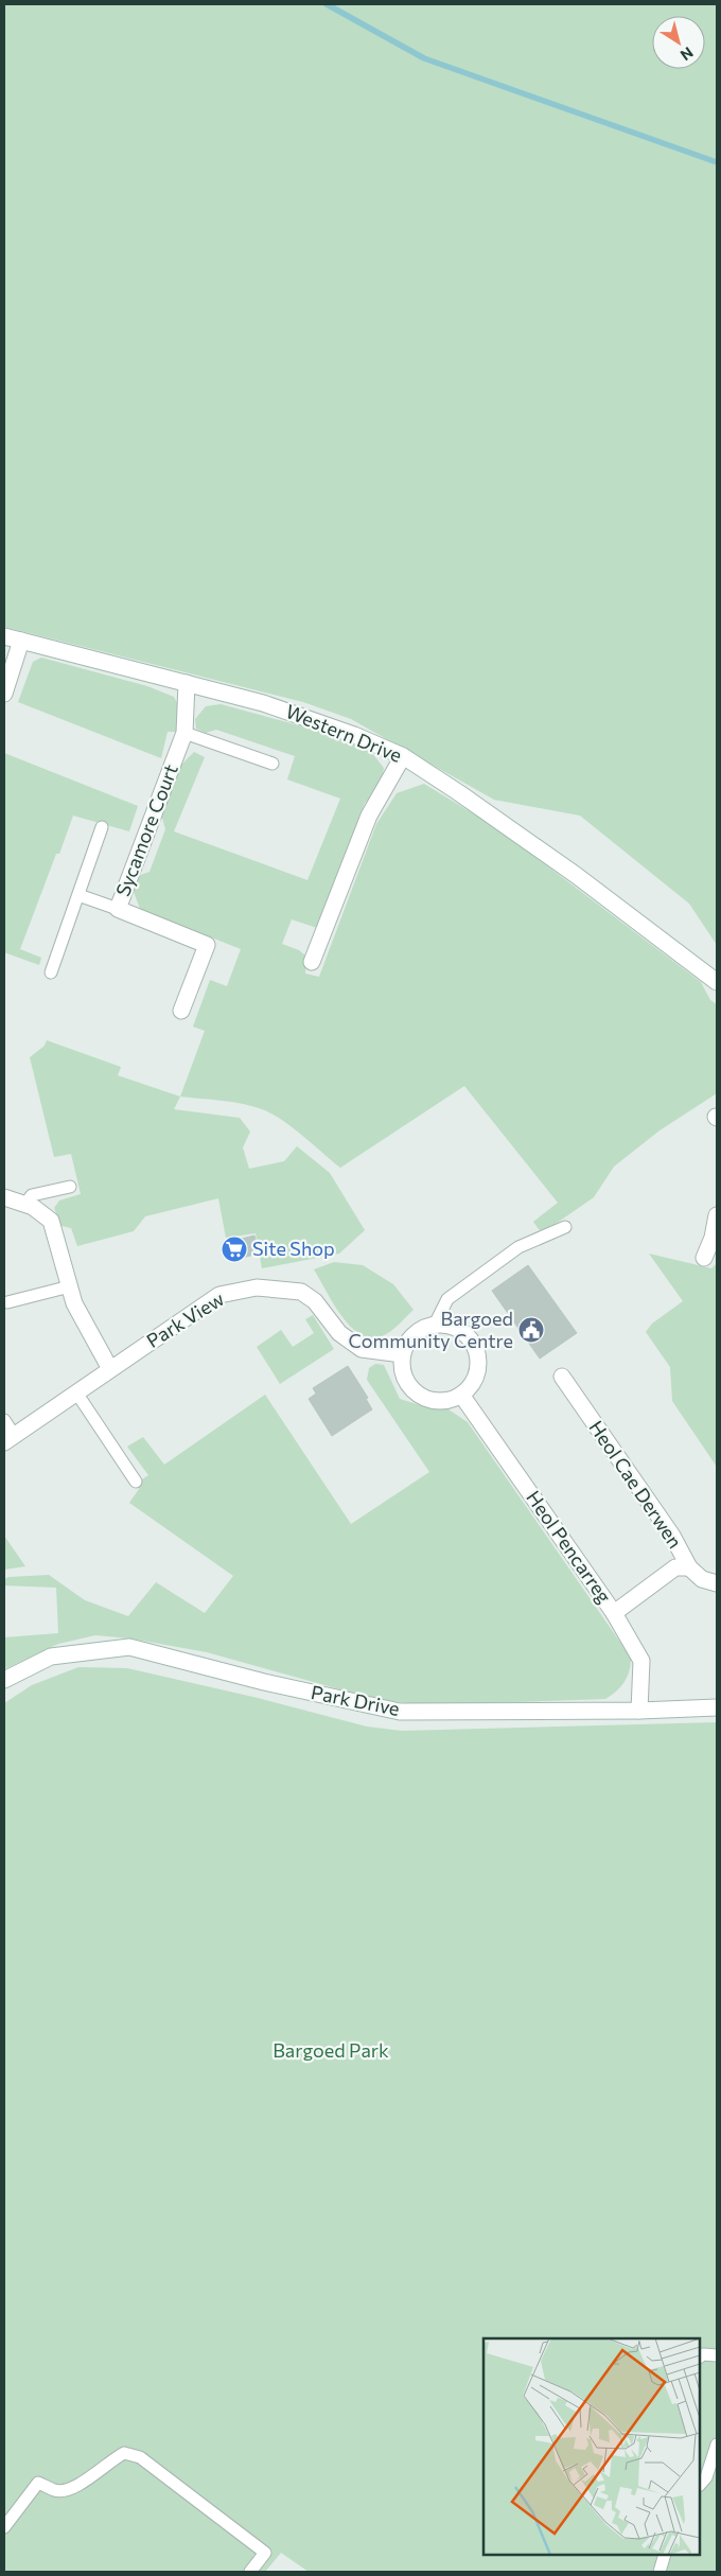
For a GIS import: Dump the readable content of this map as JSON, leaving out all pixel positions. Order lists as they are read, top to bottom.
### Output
{
  "streets": {
    "street": [
      "Western Drive",
      "Sycamore Court",
      "Park View",
      "Heol Cae Derwen",
      "Heol Pencarreg",
      "Park Drive"
    ]
  },
  "crossings": [
    ["Western Drive", "Sycamore Court"],
    ["Park View", "Heol Pencarreg"],
    ["Heol Pencarreg", "Park Drive"]
  ],
  "parks": ["Bargoed Park"],
  "places": {
    "supermarket": ["Site Shop"],
    "public building": ["Bargoed Community Centre"]
  },
  "north": "bottom right"
}
